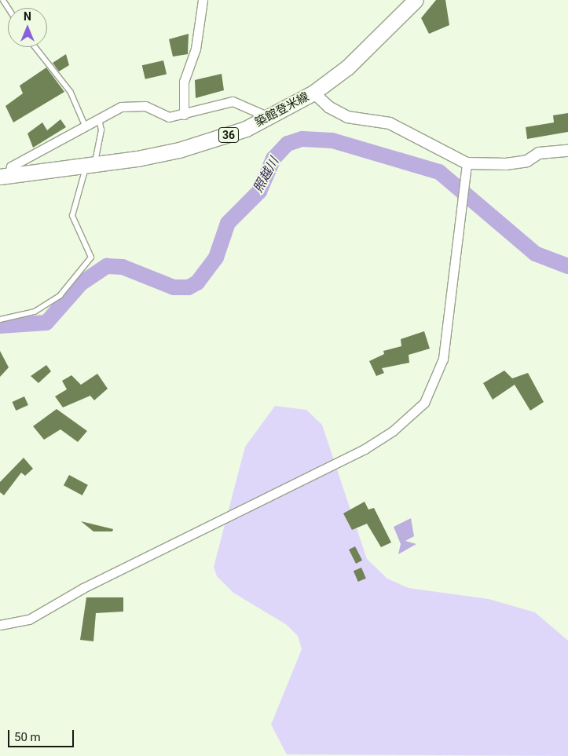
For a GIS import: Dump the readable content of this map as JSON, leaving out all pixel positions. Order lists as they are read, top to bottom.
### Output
{
  "streets": {
    "main road": ["築館登米線", "36"]
  },
  "water": ["照越川"],
  "scale_bar": "50 m",
  "north": "top"
}
